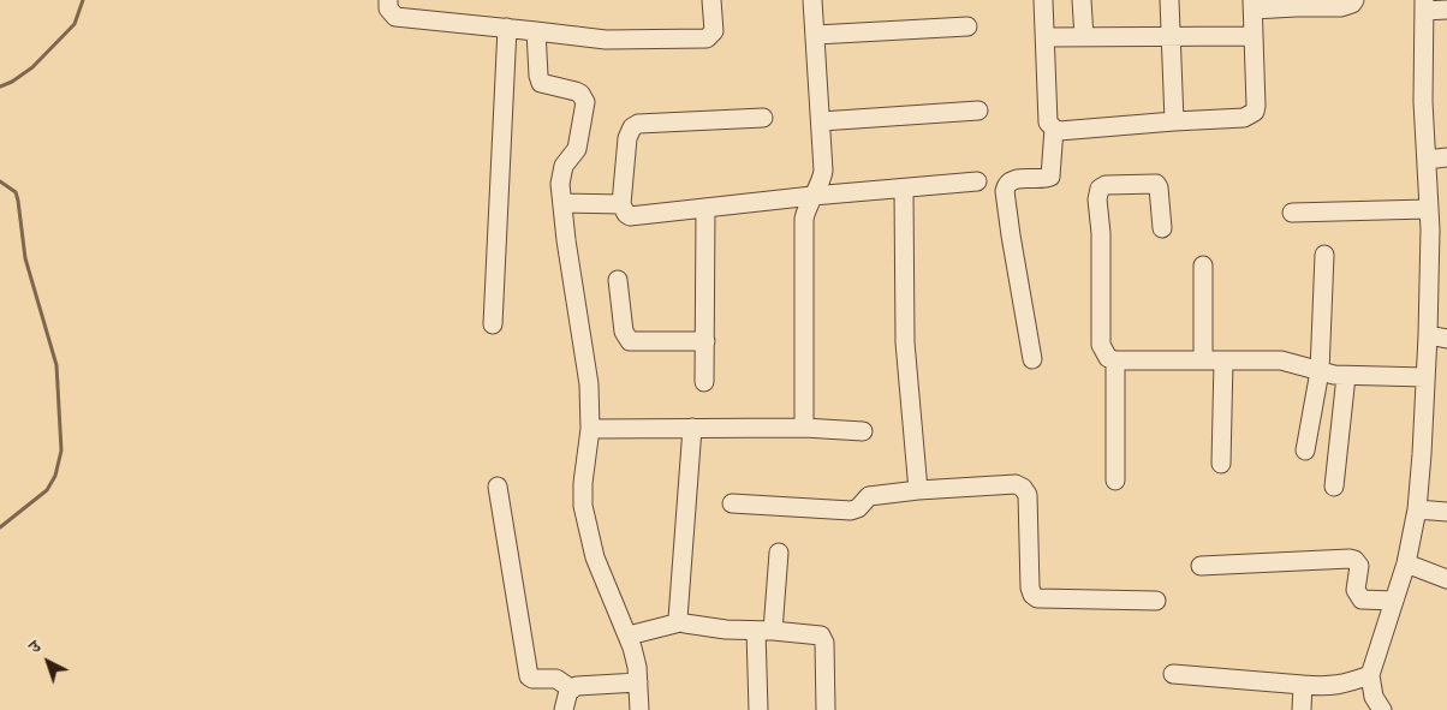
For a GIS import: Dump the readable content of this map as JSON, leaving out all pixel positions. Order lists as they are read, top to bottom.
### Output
{
  "north": "top left"
}
